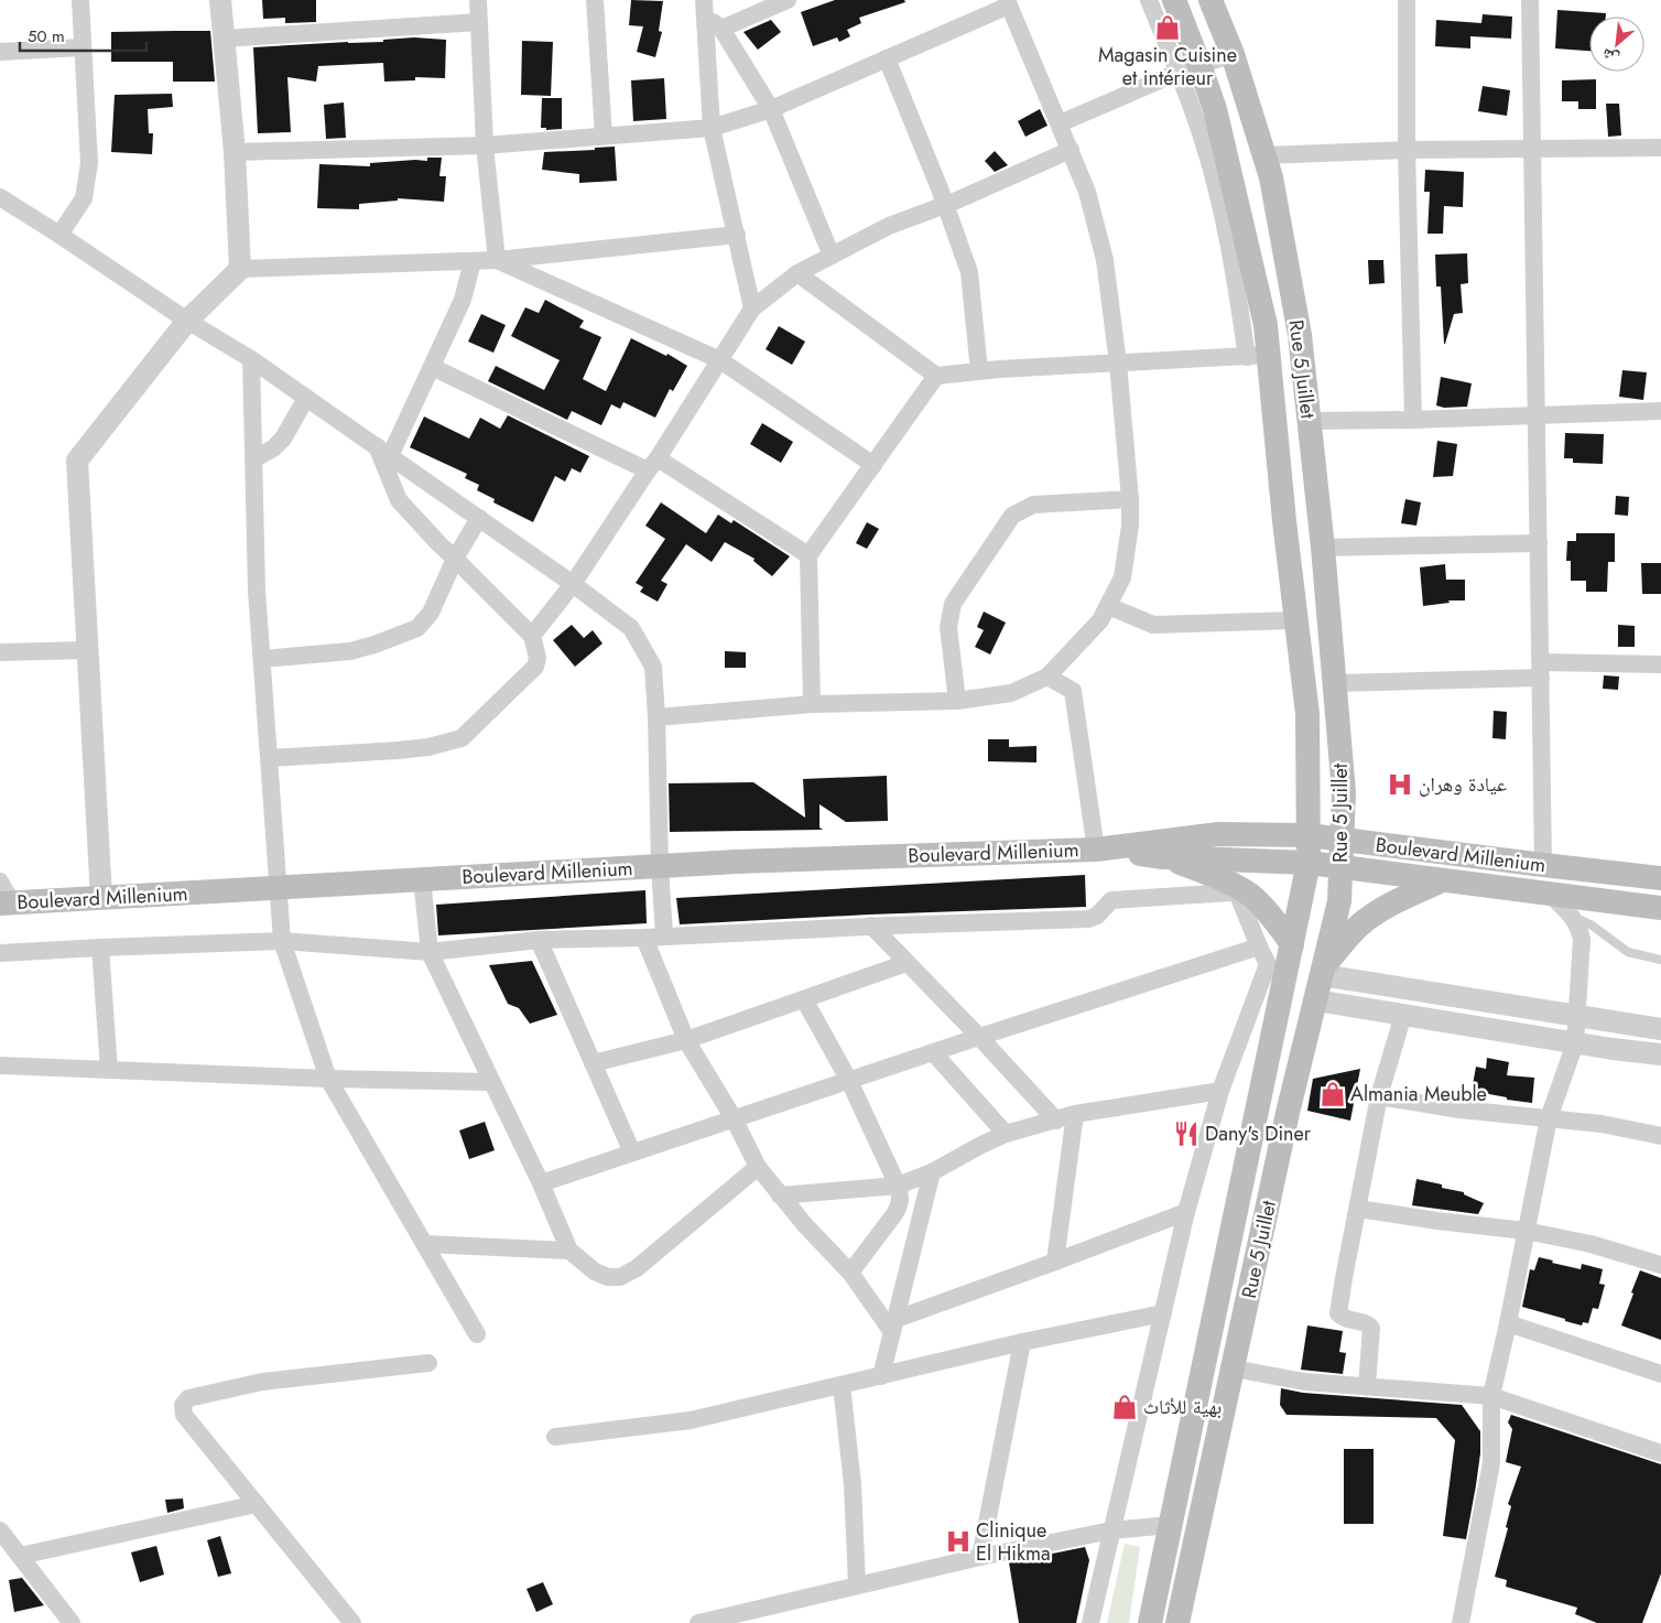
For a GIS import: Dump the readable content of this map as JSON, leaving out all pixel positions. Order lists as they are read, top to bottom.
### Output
{
  "streets": {
    "main road": ["Rue 5 Juillet", "Boulevard Millenium"]
  },
  "crossings": [
    ["Rue 5 Juillet", "Boulevard Millenium"]
  ],
  "places": {
    "shop": ["Magasin Cuisine et intérieur", "Almania Meuble", "بهية للأثاث"],
    "hospital": ["عيادة وهران", "Clinique El Hikma"],
    "restaurant": ["Dany's Diner"]
  },
  "scale_bar": "50 m",
  "north": "bottom left"
}
